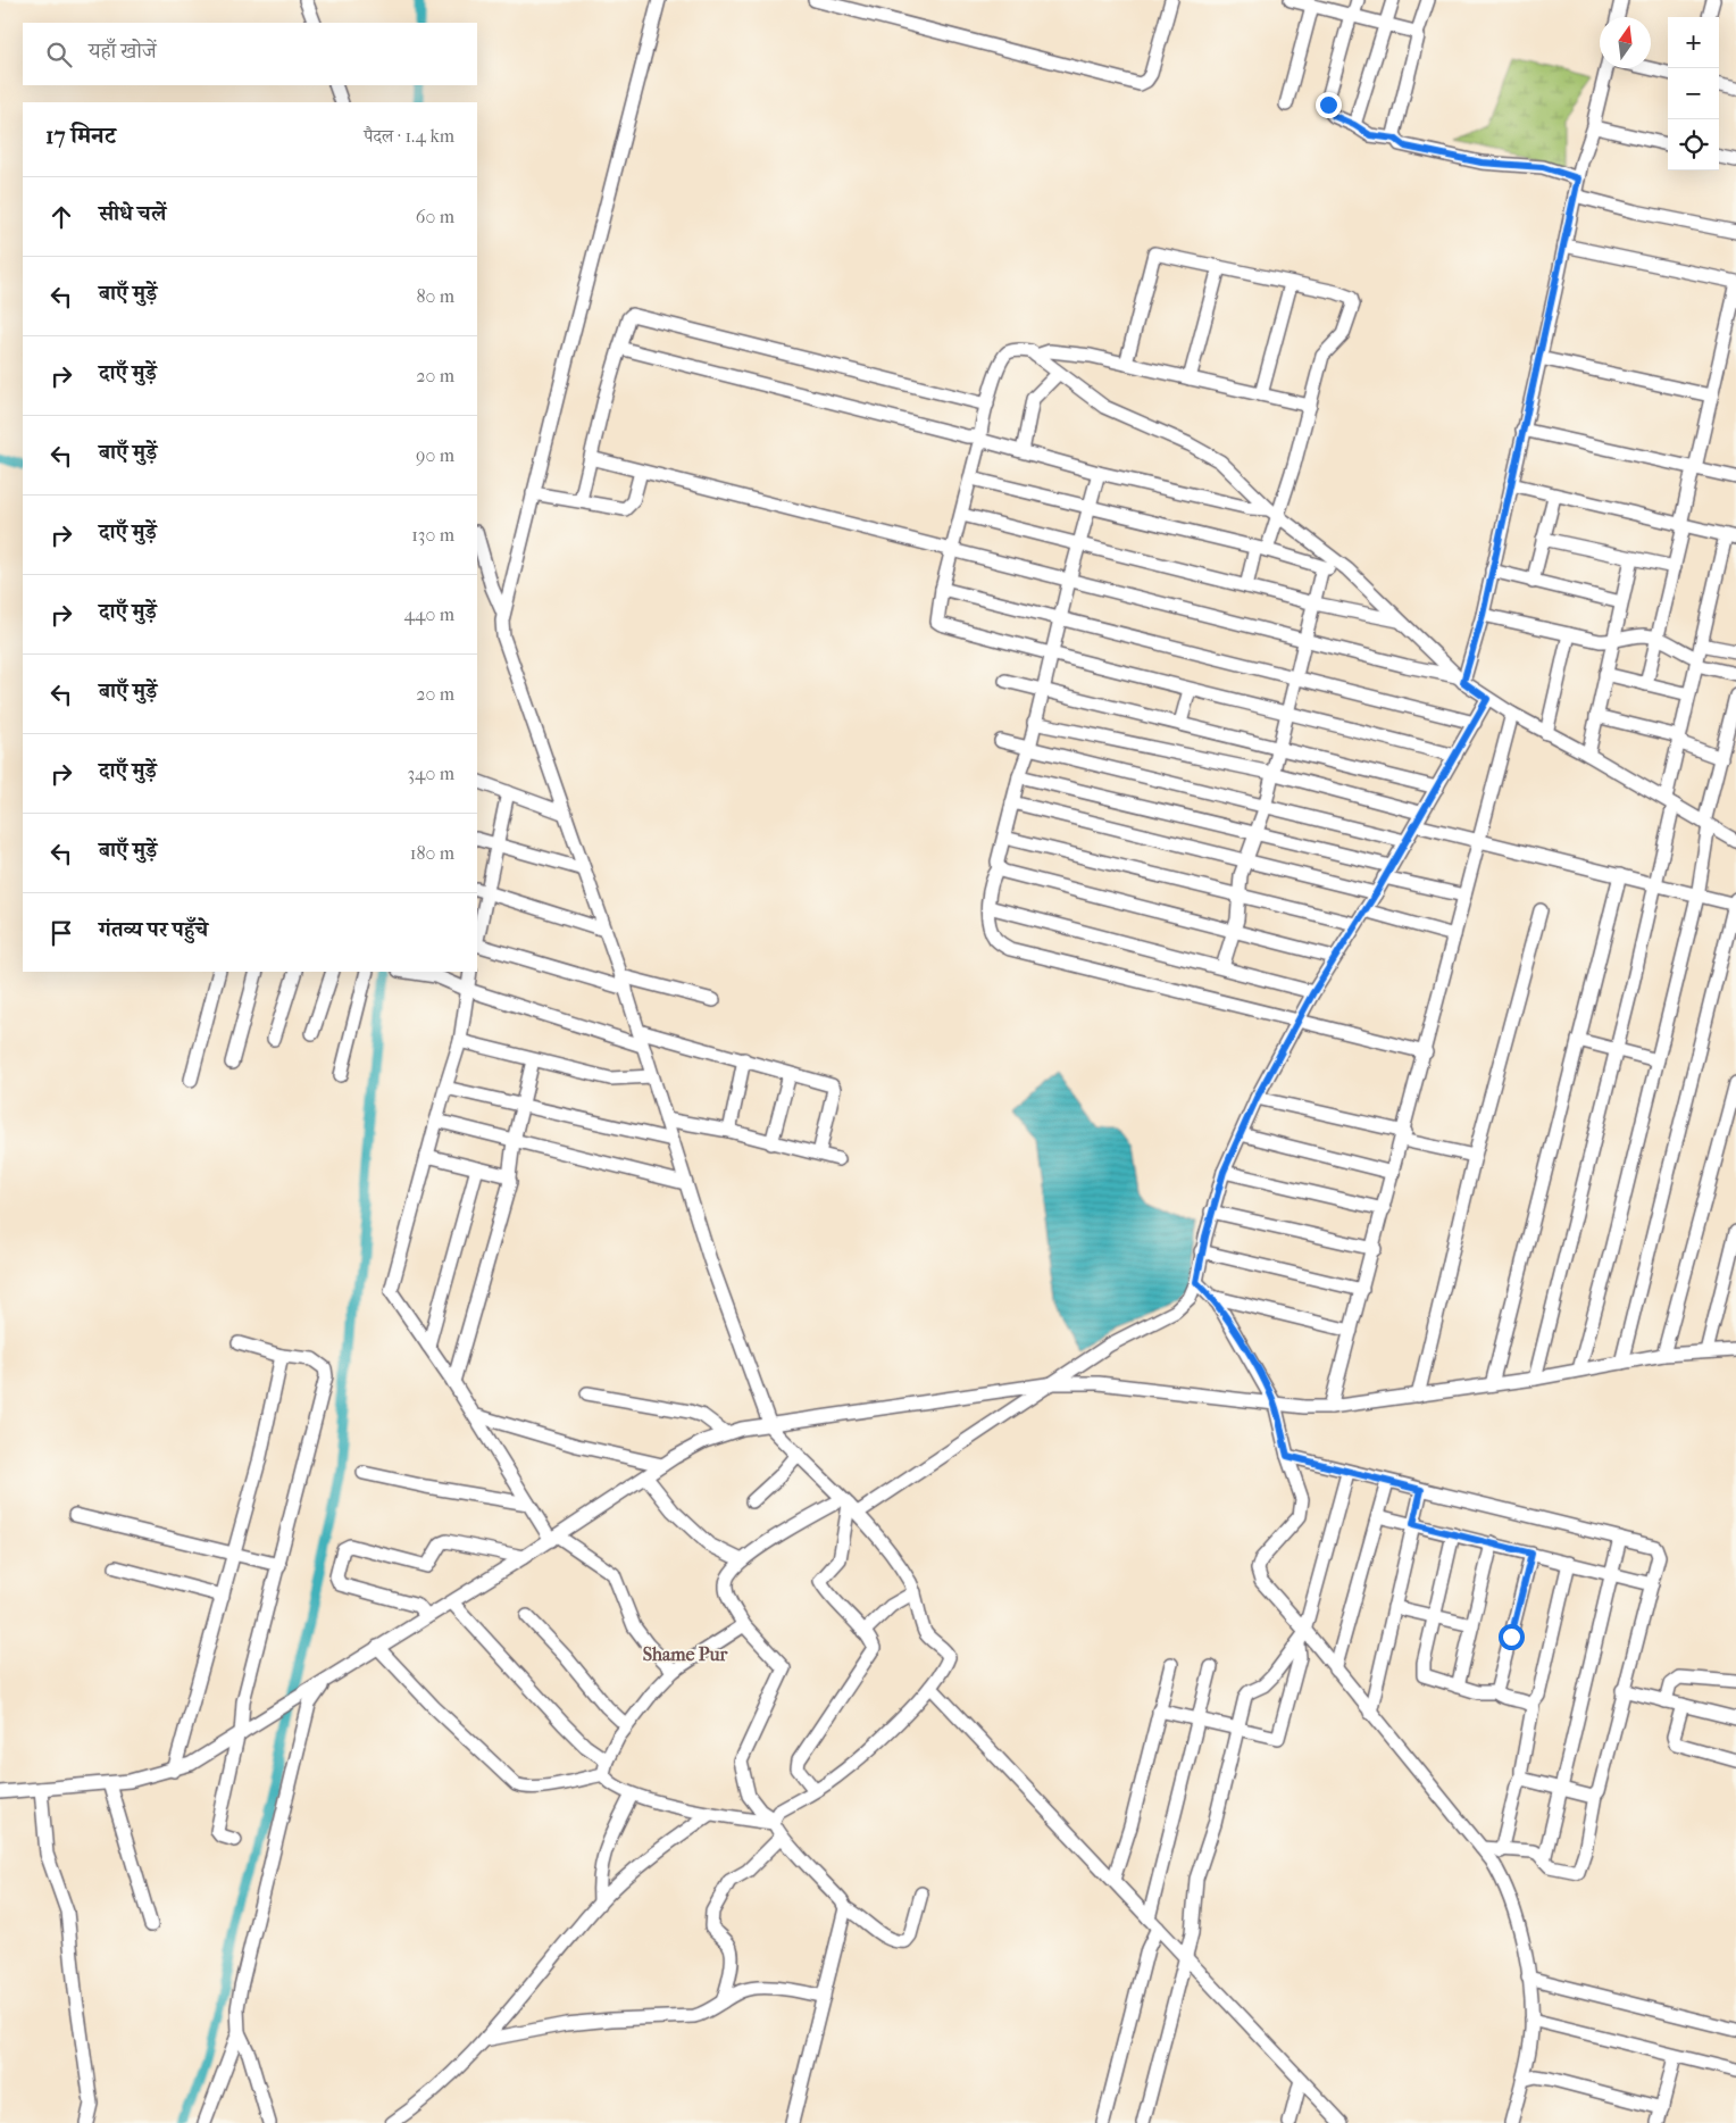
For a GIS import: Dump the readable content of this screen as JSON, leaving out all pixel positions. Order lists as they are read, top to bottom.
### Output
{
  "districts": ["Shame Pur"],
  "north": "top",
  "page": {
    "map_buttons": ["+", "−"],
    "search": "यहाँ खोजें",
    "heading": ["17 मिनट", "पैदल · 1.4 km"],
    "list": [
      ["सीधे चलें", "60 m"],
      ["बाएँ मुड़ें", "80 m"],
      ["दाएँ मुड़ें", "20 m"],
      ["बाएँ मुड़ें", "90 m"],
      ["दाएँ मुड़ें", "130 m"],
      ["दाएँ मुड़ें", "440 m"],
      ["बाएँ मुड़ें", "20 m"],
      ["दाएँ मुड़ें", "340 m"],
      ["बाएँ मुड़ें", "180 m"],
      "गंतव्य पर पहुँचे"
    ]
  }
}
